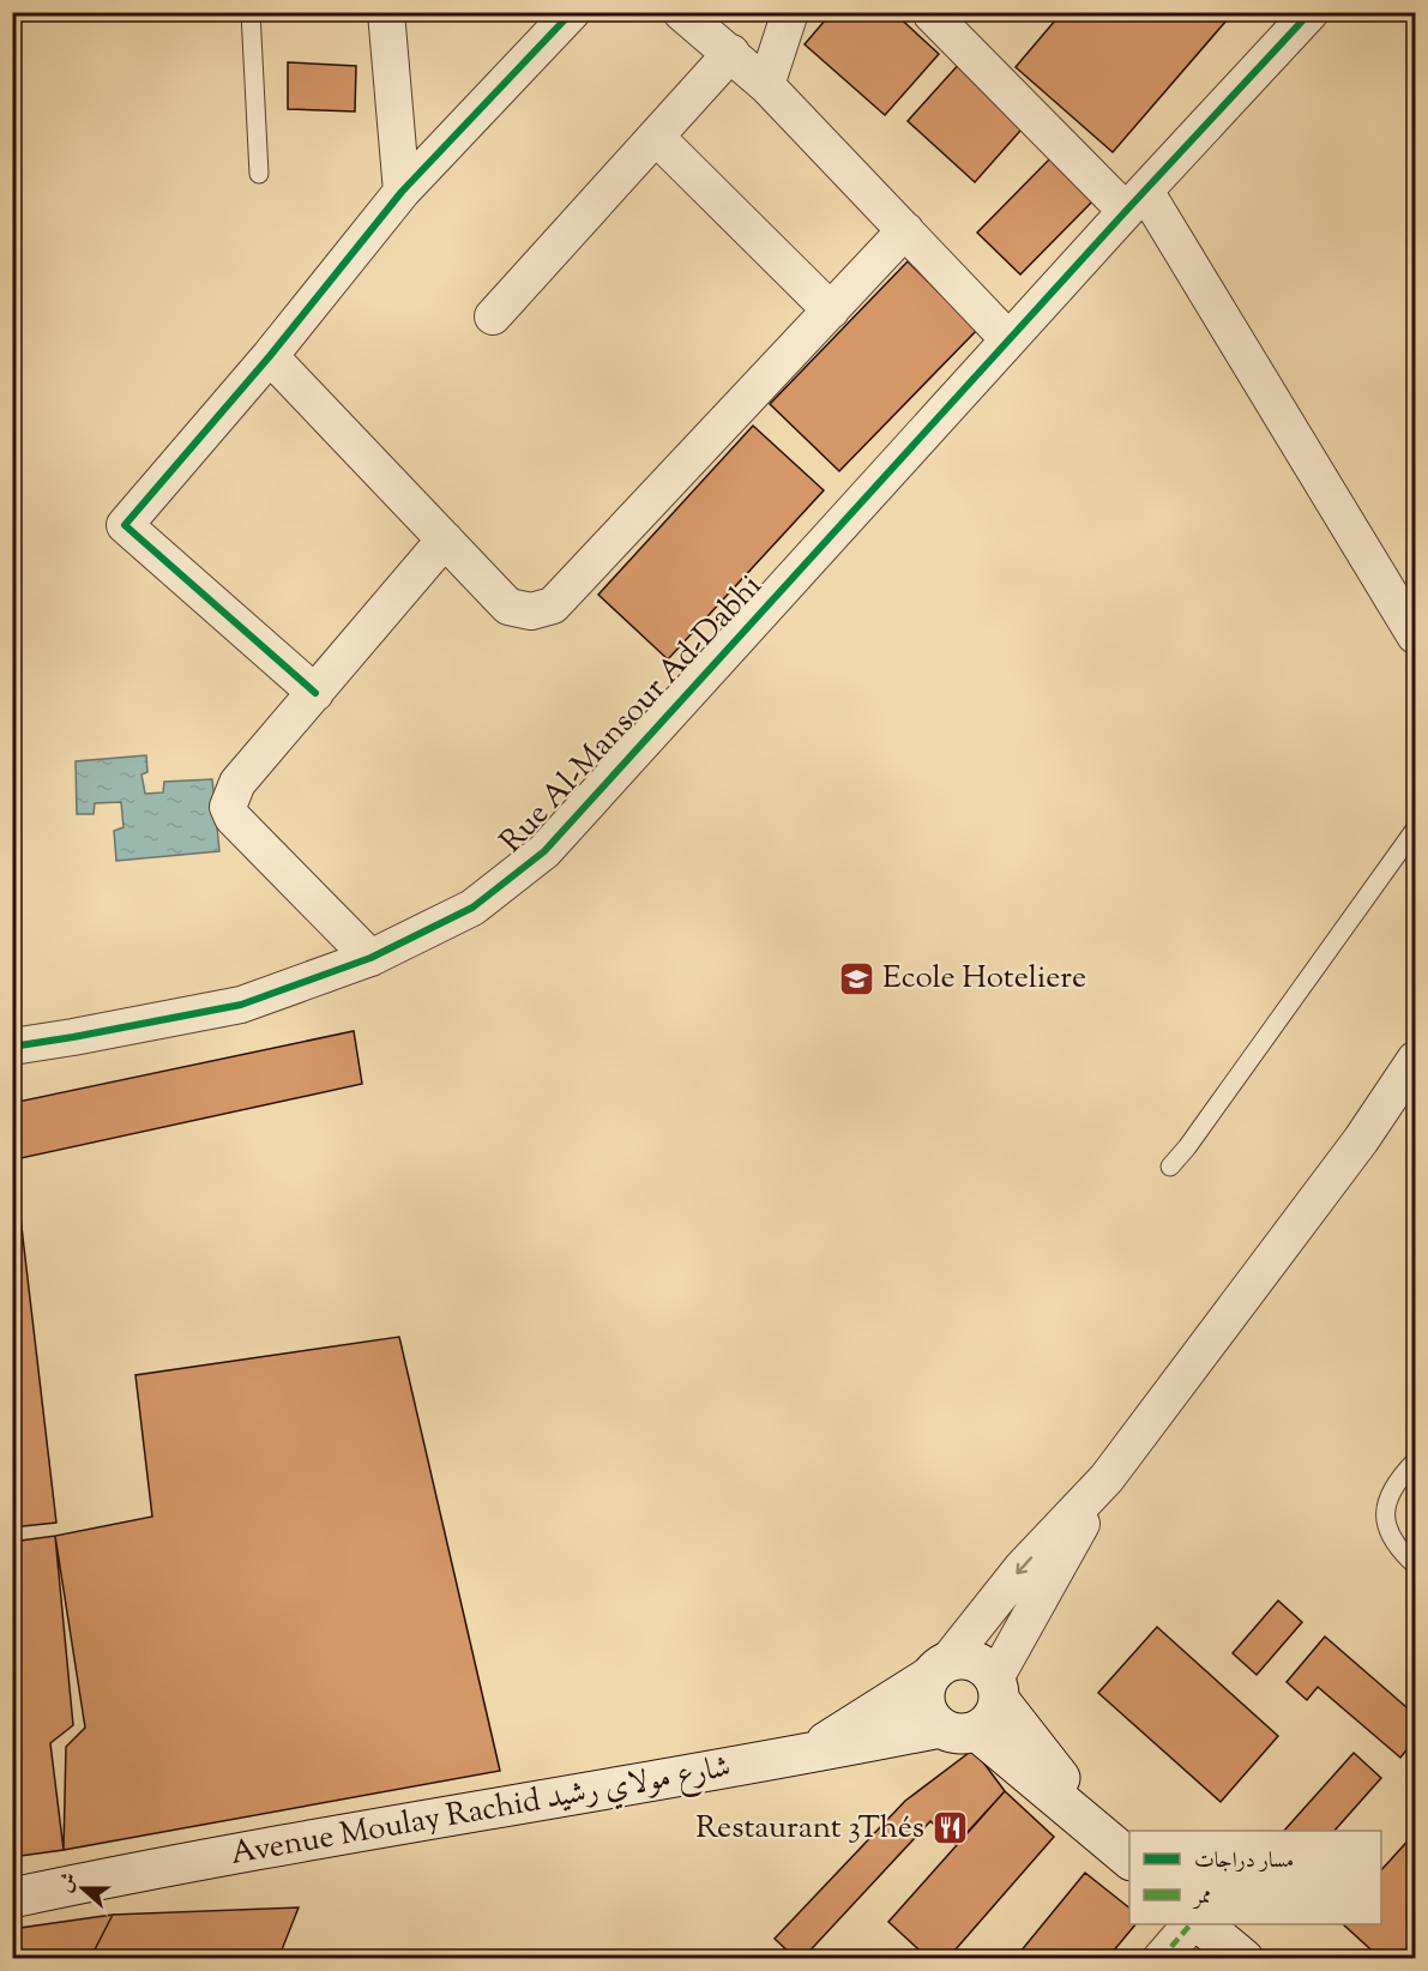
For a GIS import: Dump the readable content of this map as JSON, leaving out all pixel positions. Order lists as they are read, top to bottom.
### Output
{
  "streets": {
    "main road": ["Avenue Moulay Rachid شارع مولاي رشيد"],
    "street": ["Rue Al-Mansour Ad-Dabhi"]
  },
  "places": {
    "school or university": ["Ecole Hoteliere"],
    "restaurant": ["Restaurant 3Thés"]
  },
  "legend": ["مسار دراجات", "ممر"],
  "north": "left"
}
